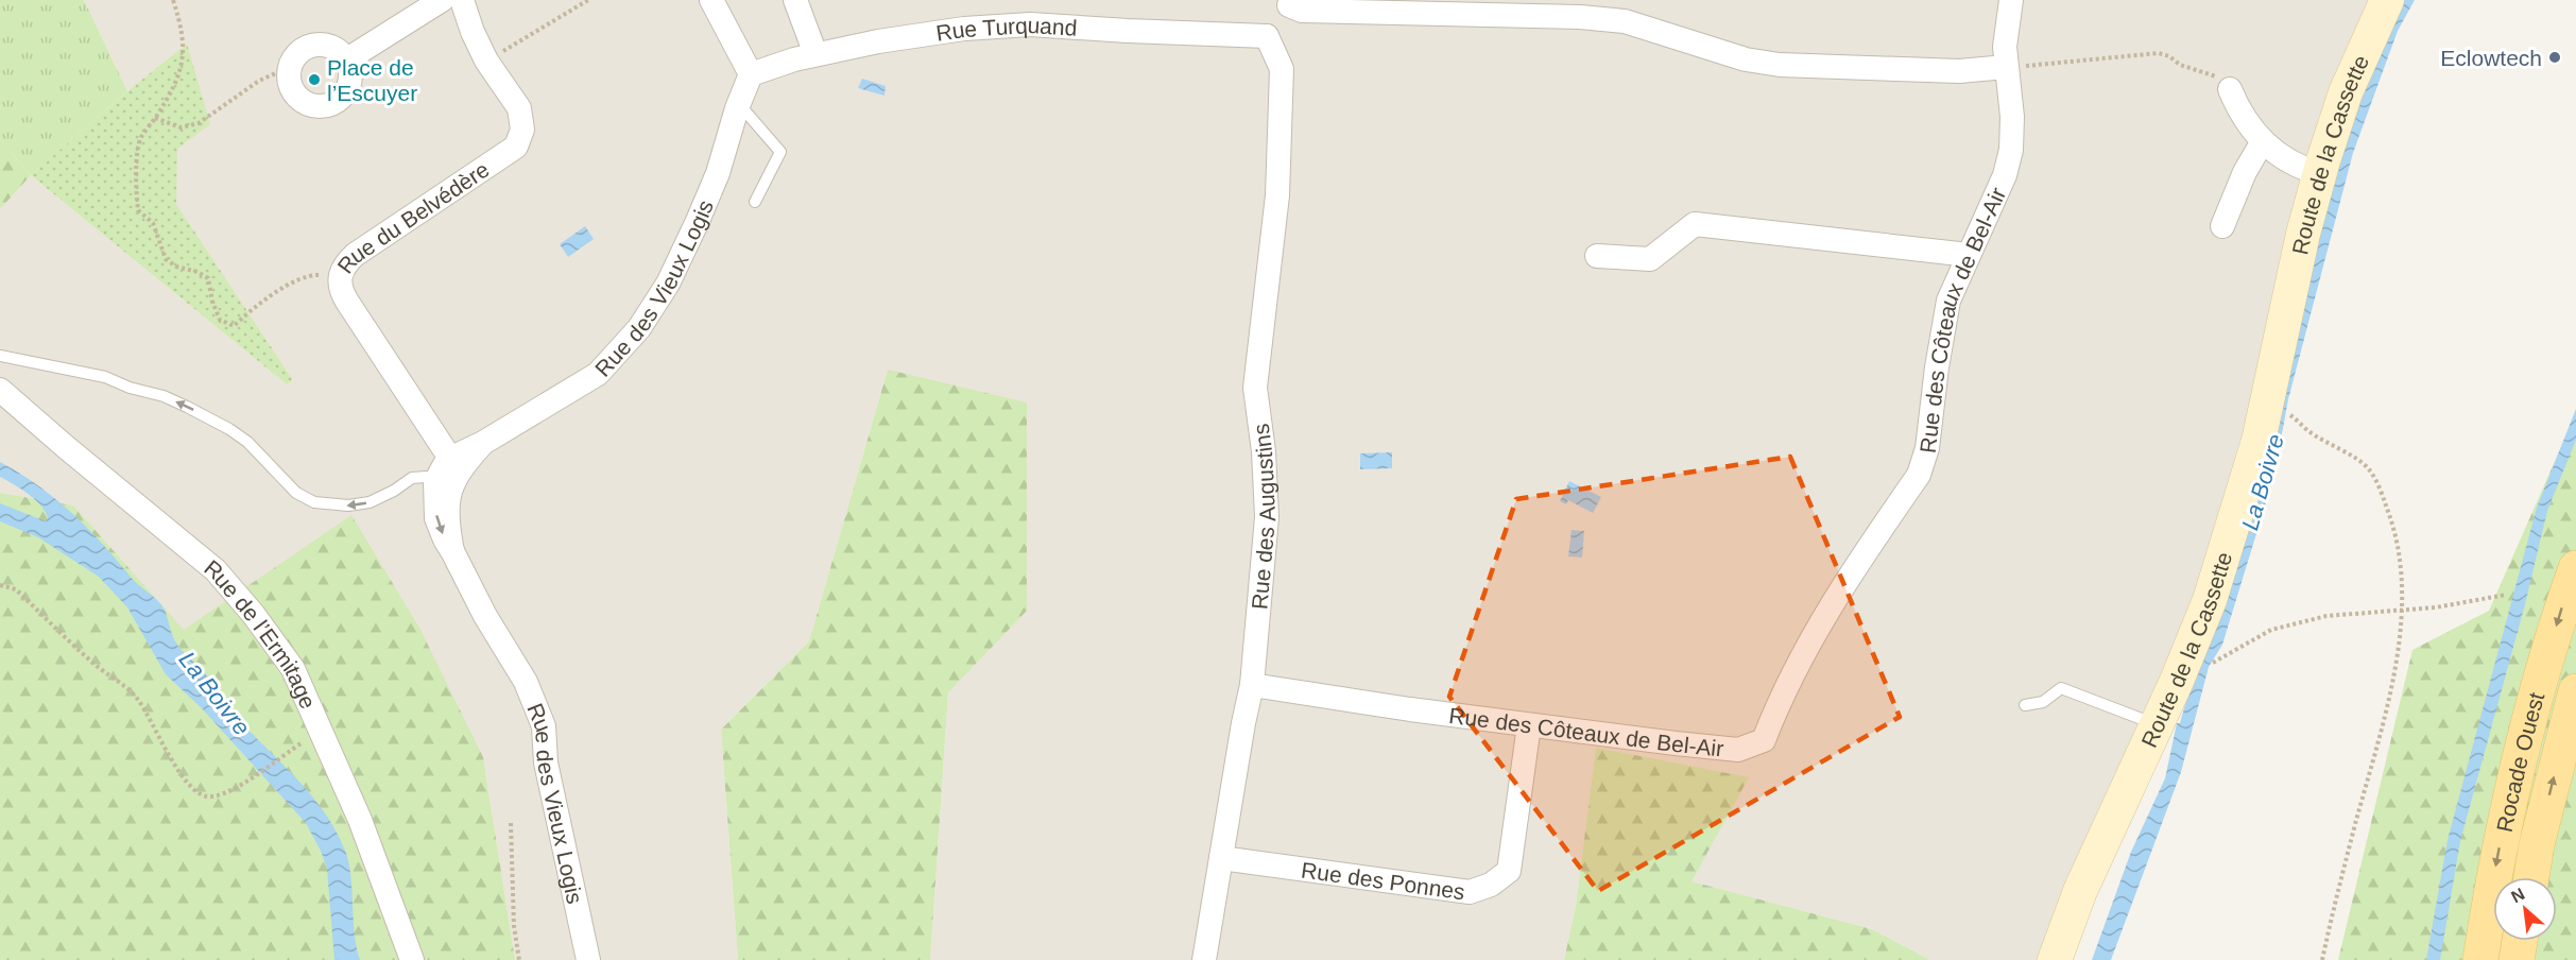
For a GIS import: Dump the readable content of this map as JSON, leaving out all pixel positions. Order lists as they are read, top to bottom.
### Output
{
  "streets": {
    "main road": ["Rocade Ouest"],
    "street": [
      "Rue Turquand",
      "Route de la Cassette",
      "Rue du Belvédère",
      "Rue des Vieux Logis",
      "Rue des Côteaux de Bel-Air",
      "Rue des Augustins",
      "Rue de l’Ermitage",
      "Rue des Ponnes"
    ]
  },
  "crossings": [
    ["Rue Turquand", "Rue des Vieux Logis"],
    ["Rue Turquand", "Rue des Augustins"],
    ["Rue du Belvédère", "Rue des Vieux Logis"],
    ["Rue des Côteaux de Bel-Air", "Rue des Augustins"],
    ["Rue des Côteaux de Bel-Air", "Rue des Ponnes"],
    ["Rue des Augustins", "Rue des Ponnes"]
  ],
  "water": ["La Boivre"],
  "places": ["Eclowtech", "Place de l’Escuyer"],
  "north": "top left"
}
